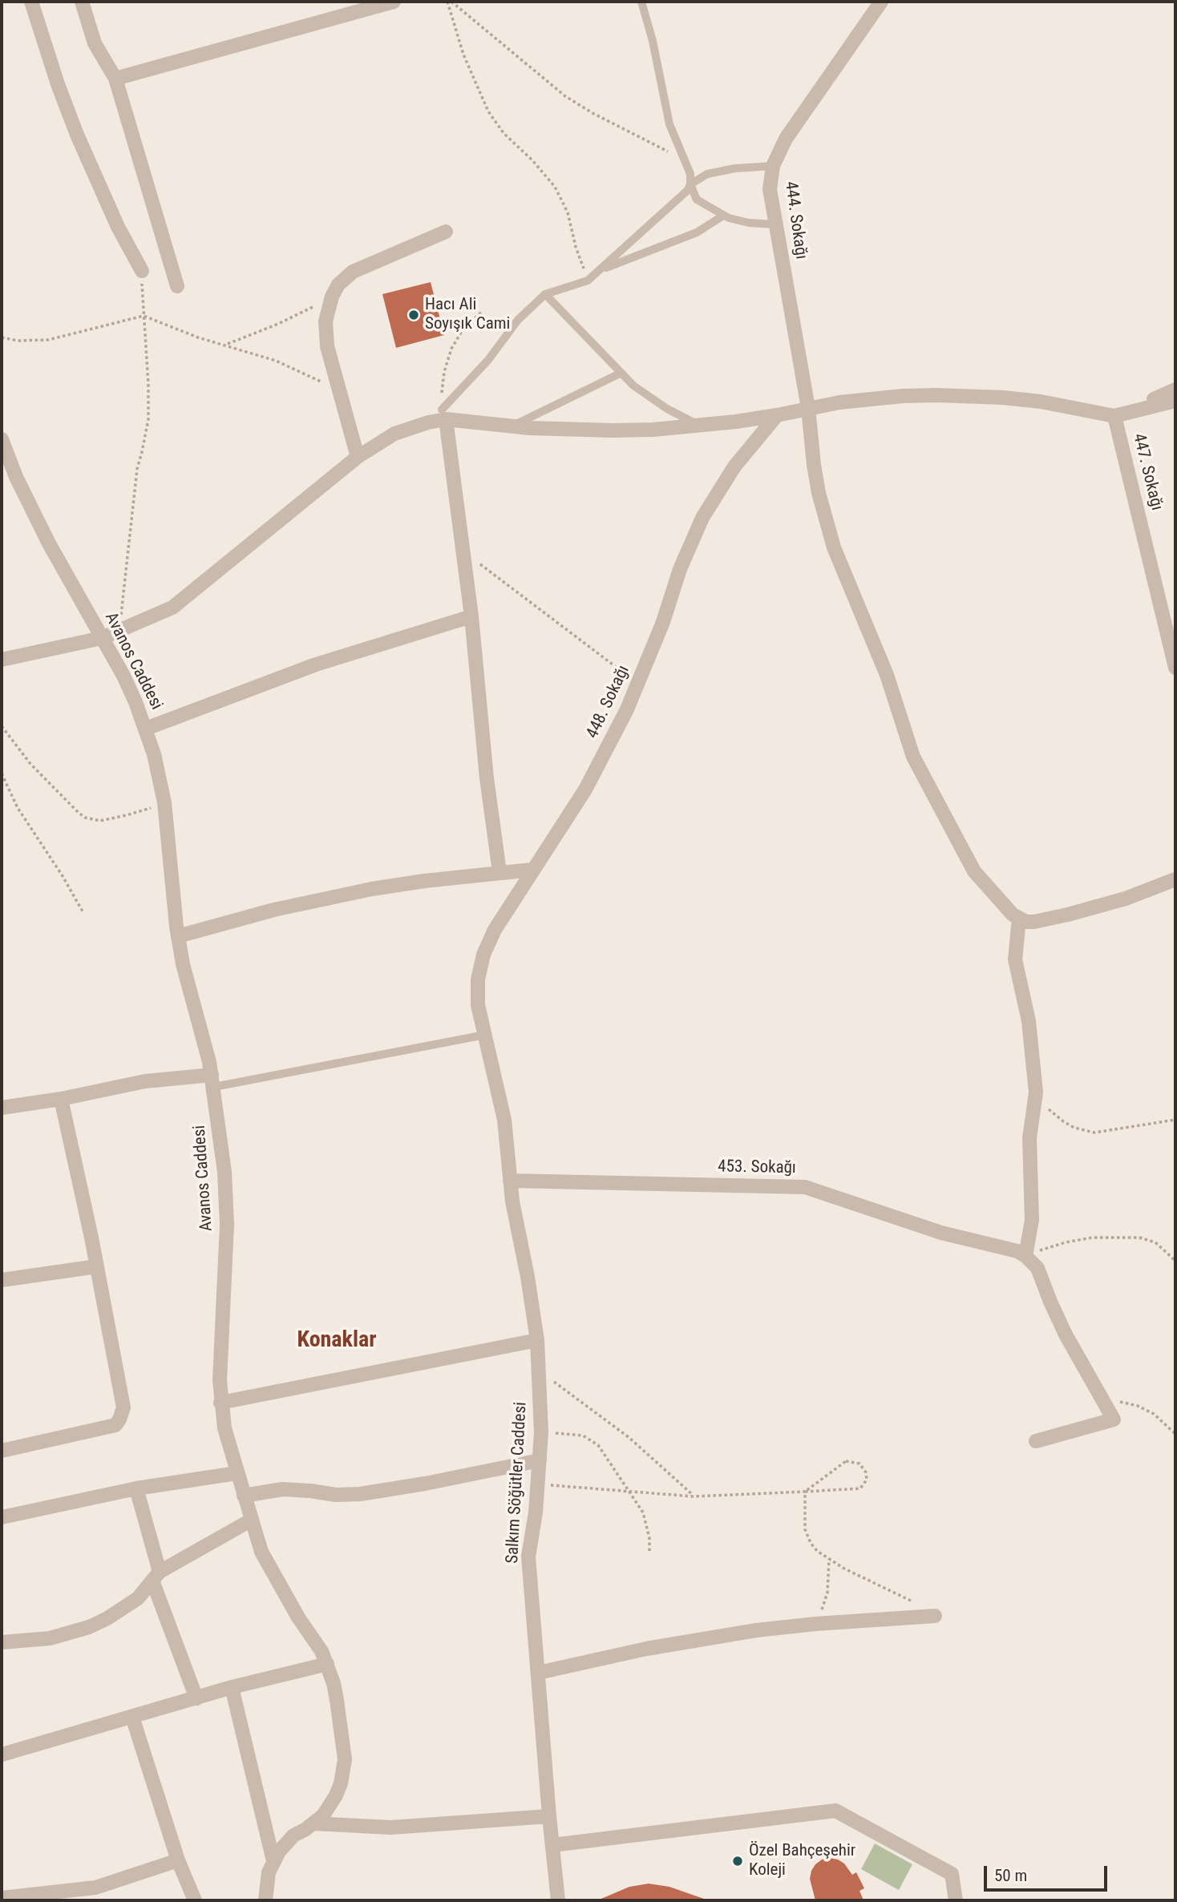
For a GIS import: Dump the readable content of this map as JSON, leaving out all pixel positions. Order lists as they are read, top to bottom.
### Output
{
  "streets": {
    "street": [
      "444. Sokağı",
      "447. Sokağı",
      "Avanos Caddesi",
      "448. Sokağı",
      "453. Sokağı",
      "Salkım Söğütler Caddesi"
    ]
  },
  "crossings": [
    ["448. Sokağı", "Salkım Söğütler Caddesi"],
    ["453. Sokağı", "Salkım Söğütler Caddesi"]
  ],
  "districts": ["Konaklar"],
  "places": ["Hacı Ali Soyışık Cami", "Özel Bahçeşehir Koleji"],
  "scale_bar": "50 m"
}
